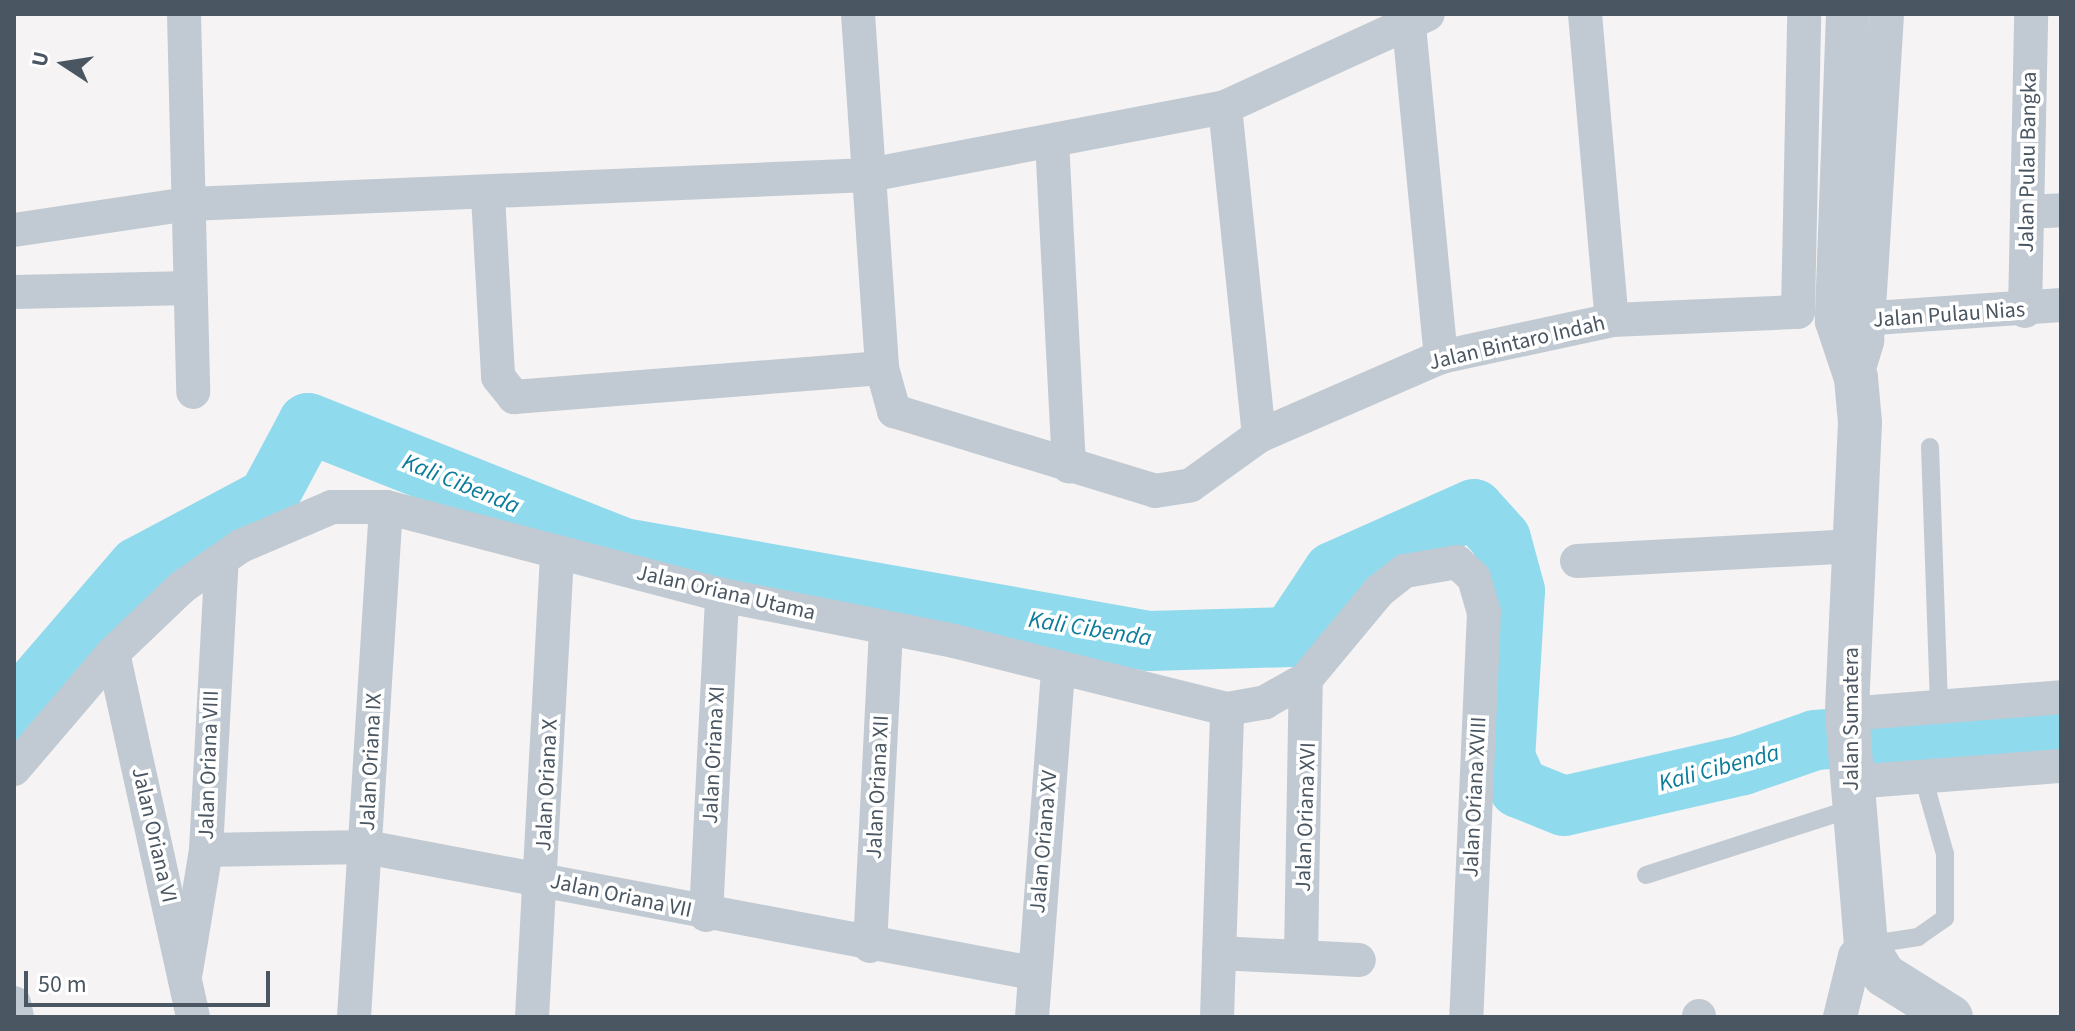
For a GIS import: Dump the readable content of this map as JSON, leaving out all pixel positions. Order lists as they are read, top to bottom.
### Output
{
  "streets": {
    "street": [
      "Jalan Pulau Bangka",
      "Jalan Pulau Nias",
      "Jalan Bintaro Indah",
      "Jalan Oriana Utama",
      "Jalan Sumatera",
      "Jalan Oriana XI",
      "Jalan Oriana IX",
      "Jalan Oriana VIII",
      "Jalan Oriana X",
      "Jalan Oriana XII",
      "Jalan Oriana XVIII",
      "Jalan Oriana XVI",
      "Jalan Oriana VI",
      "Jalan Oriana XV",
      "Jalan Oriana VII"
    ]
  },
  "crossings": [
    ["Jalan Pulau Bangka", "Jalan Pulau Nias"],
    ["Jalan Pulau Nias", "Jalan Sumatera"],
    ["Jalan Oriana Utama", "Jalan Oriana XI"],
    ["Jalan Oriana Utama", "Jalan Oriana IX"],
    ["Jalan Oriana Utama", "Jalan Oriana VIII"],
    ["Jalan Oriana Utama", "Jalan Oriana X"],
    ["Jalan Oriana Utama", "Jalan Oriana XII"],
    ["Jalan Oriana Utama", "Jalan Oriana XVIII"],
    ["Jalan Oriana Utama", "Jalan Oriana XVI"],
    ["Jalan Oriana Utama", "Jalan Oriana VI"],
    ["Jalan Oriana Utama", "Jalan Oriana XV"],
    ["Jalan Oriana XI", "Jalan Oriana VII"],
    ["Jalan Oriana IX", "Jalan Oriana VII"],
    ["Jalan Oriana VIII", "Jalan Oriana VI"],
    ["Jalan Oriana VIII", "Jalan Oriana VII"],
    ["Jalan Oriana X", "Jalan Oriana VII"],
    ["Jalan Oriana XII", "Jalan Oriana VII"],
    ["Jalan Oriana XV", "Jalan Oriana VII"]
  ],
  "water": ["Kali Cibenda"],
  "scale_bar": "50 m",
  "north": "left"
}
